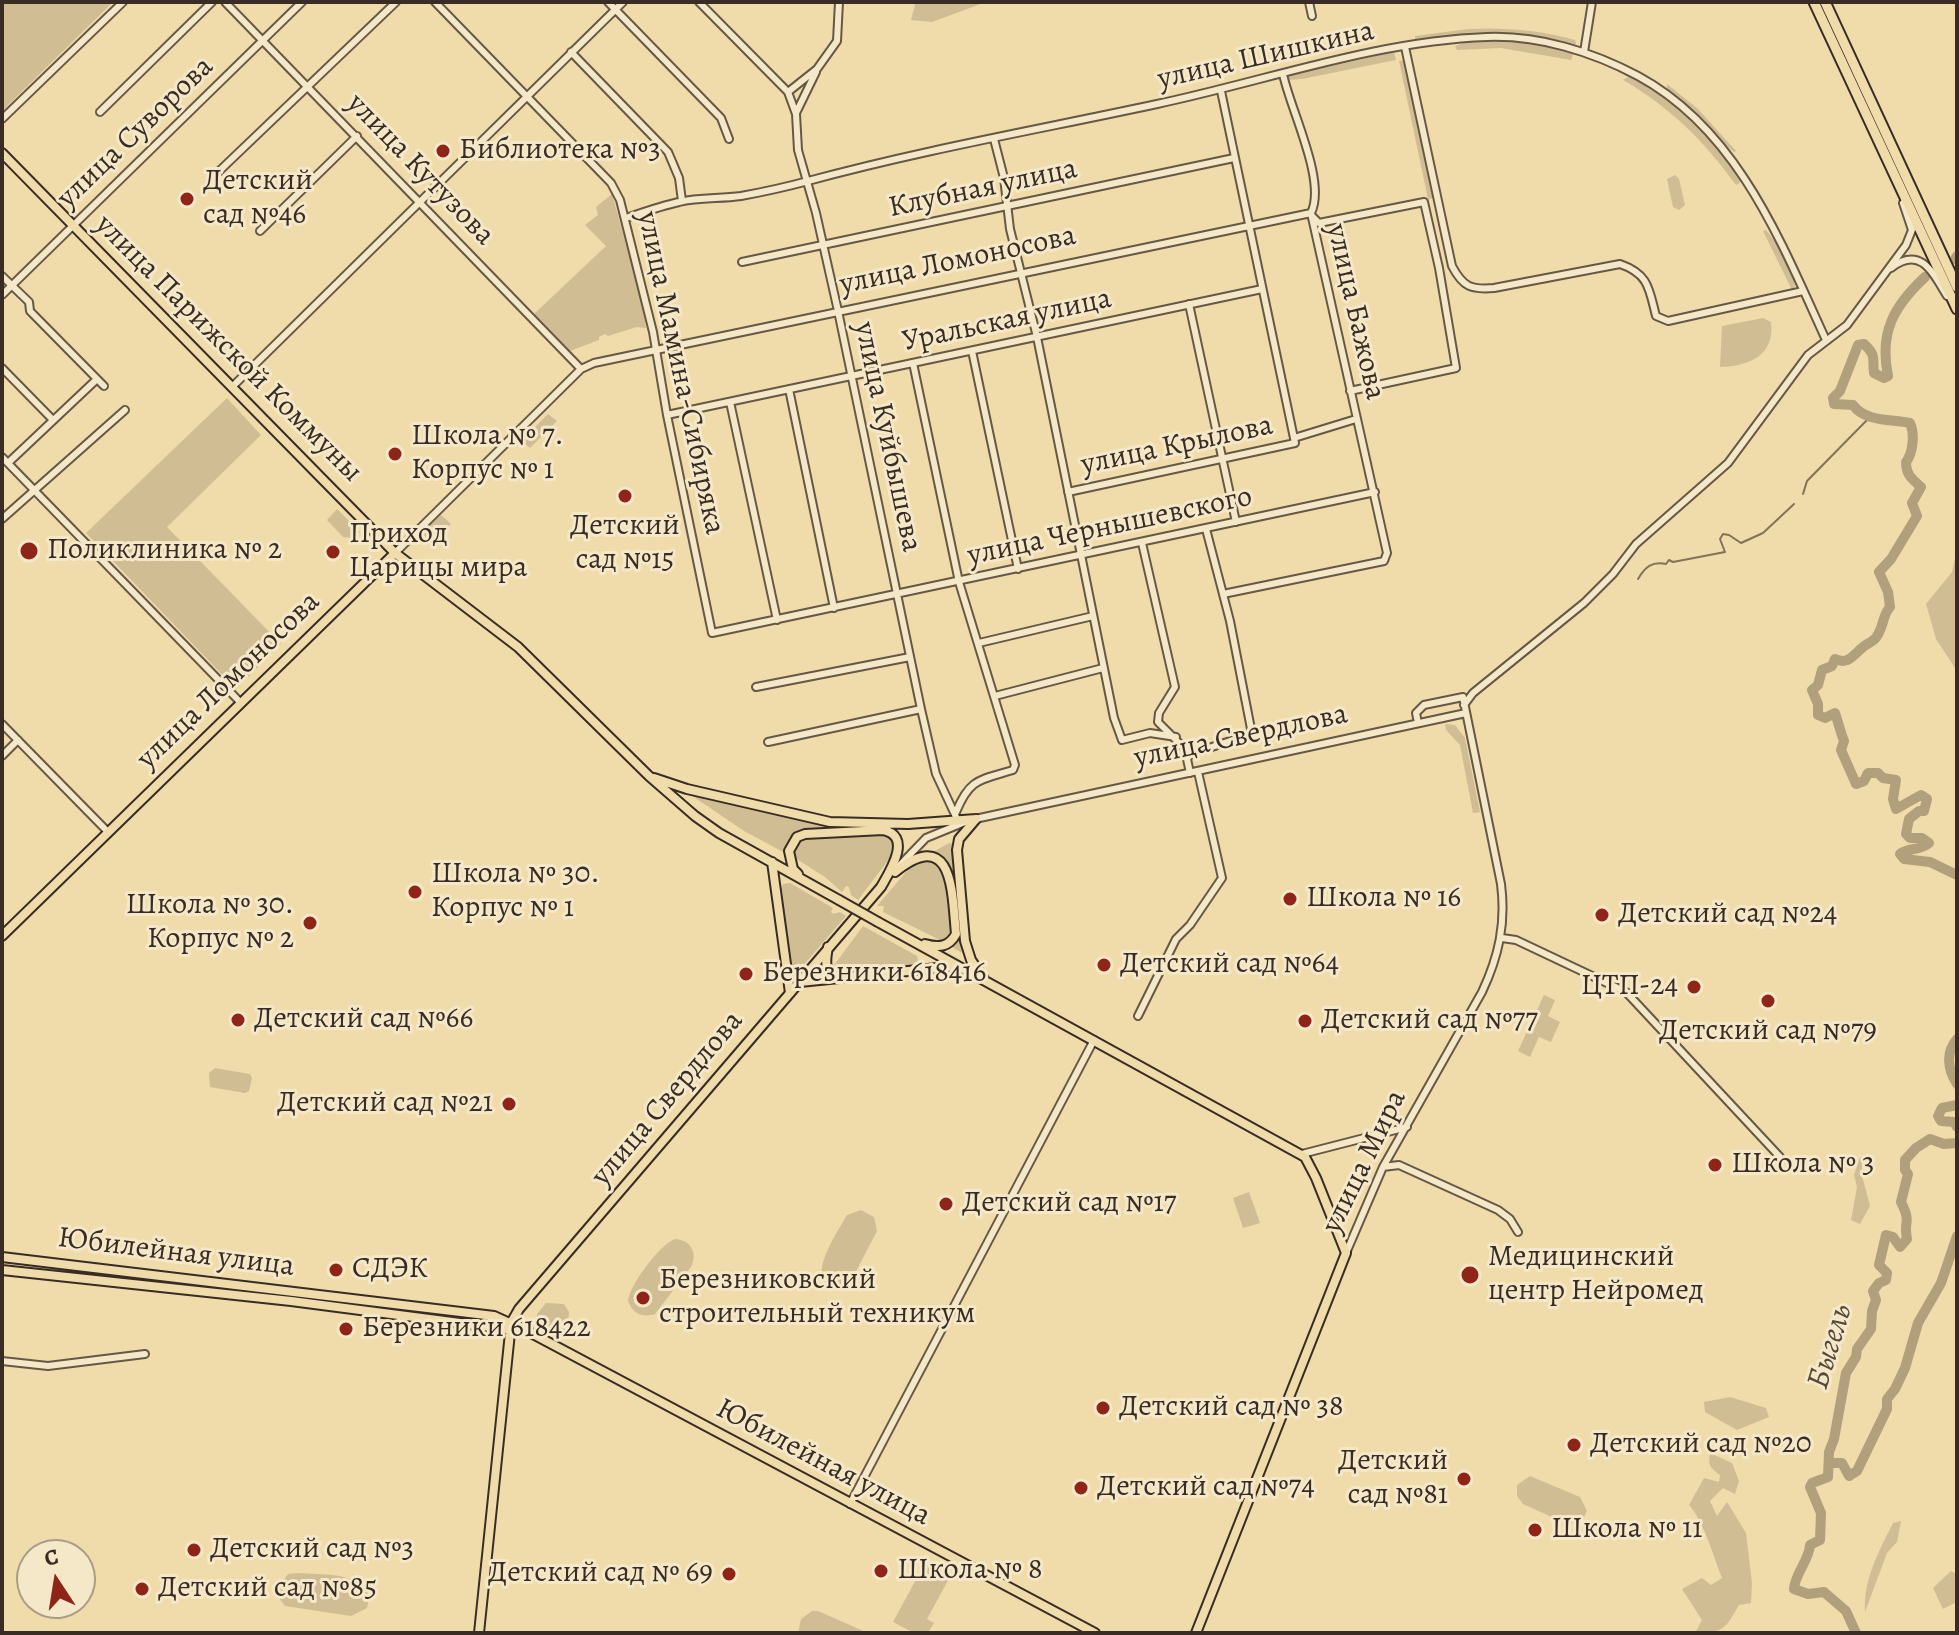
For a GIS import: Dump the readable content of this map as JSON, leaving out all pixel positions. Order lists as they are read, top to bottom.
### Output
{
  "streets": {
    "main road": [
      "улица Ломоносова",
      "улица Парижской Коммуны",
      "улица Свердлова",
      "улица Мира",
      "Юбилейная улица"
    ],
    "street": [
      "улица Шишкина",
      "улица Суворова",
      "улица Кутузова",
      "Клубная улица",
      "улица Бажова",
      "Уральская улица",
      "улица Мамина-Сибиряка",
      "улица Куйбышева",
      "улица Крылова",
      "улица Чернышевского"
    ]
  },
  "crossings": [
    ["улица Шишкина", "улица Бажова"],
    ["улица Шишкина", "улица Мамина-Сибиряка"],
    ["улица Шишкина", "улица Куйбышева"],
    ["улица Суворова", "улица Кутузова"],
    ["улица Суворова", "улица Парижской Коммуны"],
    ["улица Кутузова", "улица Ломоносова"],
    ["Клубная улица", "улица Куйбышева"],
    ["улица Ломоносова", "улица Бажова"],
    ["улица Ломоносова", "улица Парижской Коммуны"],
    ["улица Ломоносова", "улица Мамина-Сибиряка"],
    ["улица Ломоносова", "улица Куйбышева"],
    ["улица Бажова", "улица Крылова"],
    ["улица Бажова", "улица Чернышевского"],
    ["Уральская улица", "улица Мамина-Сибиряка"],
    ["Уральская улица", "улица Куйбышева"],
    ["улица Мамина-Сибиряка", "улица Чернышевского"],
    ["улица Куйбышева", "улица Чернышевского"],
    ["улица Свердлова", "улица Мира"],
    ["улица Свердлова", "Юбилейная улица"]
  ],
  "water": ["Быгель"],
  "places": [
    "Библиотека №3",
    "Детский сад №46",
    "Школа № 7. Корпус № 1",
    "Детский сад №15",
    "Поликлиника № 2",
    "Приход Царицы мира",
    "Школа № 30. Корпус № 1",
    "Школа № 16",
    "Детский сад №24",
    "Школа № 30. Корпус № 2",
    "Детский сад №64",
    "Березники 618416",
    "ЦТП-24",
    "Детский сад №79",
    "Детский сад №66",
    "Детский сад №77",
    "Детский сад №21",
    "Школа № 3",
    "Детский сад №17",
    "СДЭК",
    "Медицинский центр Нейромед",
    "Березниковский строительный техникум",
    "Березники 618422",
    "Детский сад № 38",
    "Детский сад №20",
    "Детский сад №81",
    "Детский сад №74",
    "Школа № 11",
    "Детский сад №3",
    "Школа № 8",
    "Детский сад № 69",
    "Детский сад №85"
  ],
  "north": "top"
}
